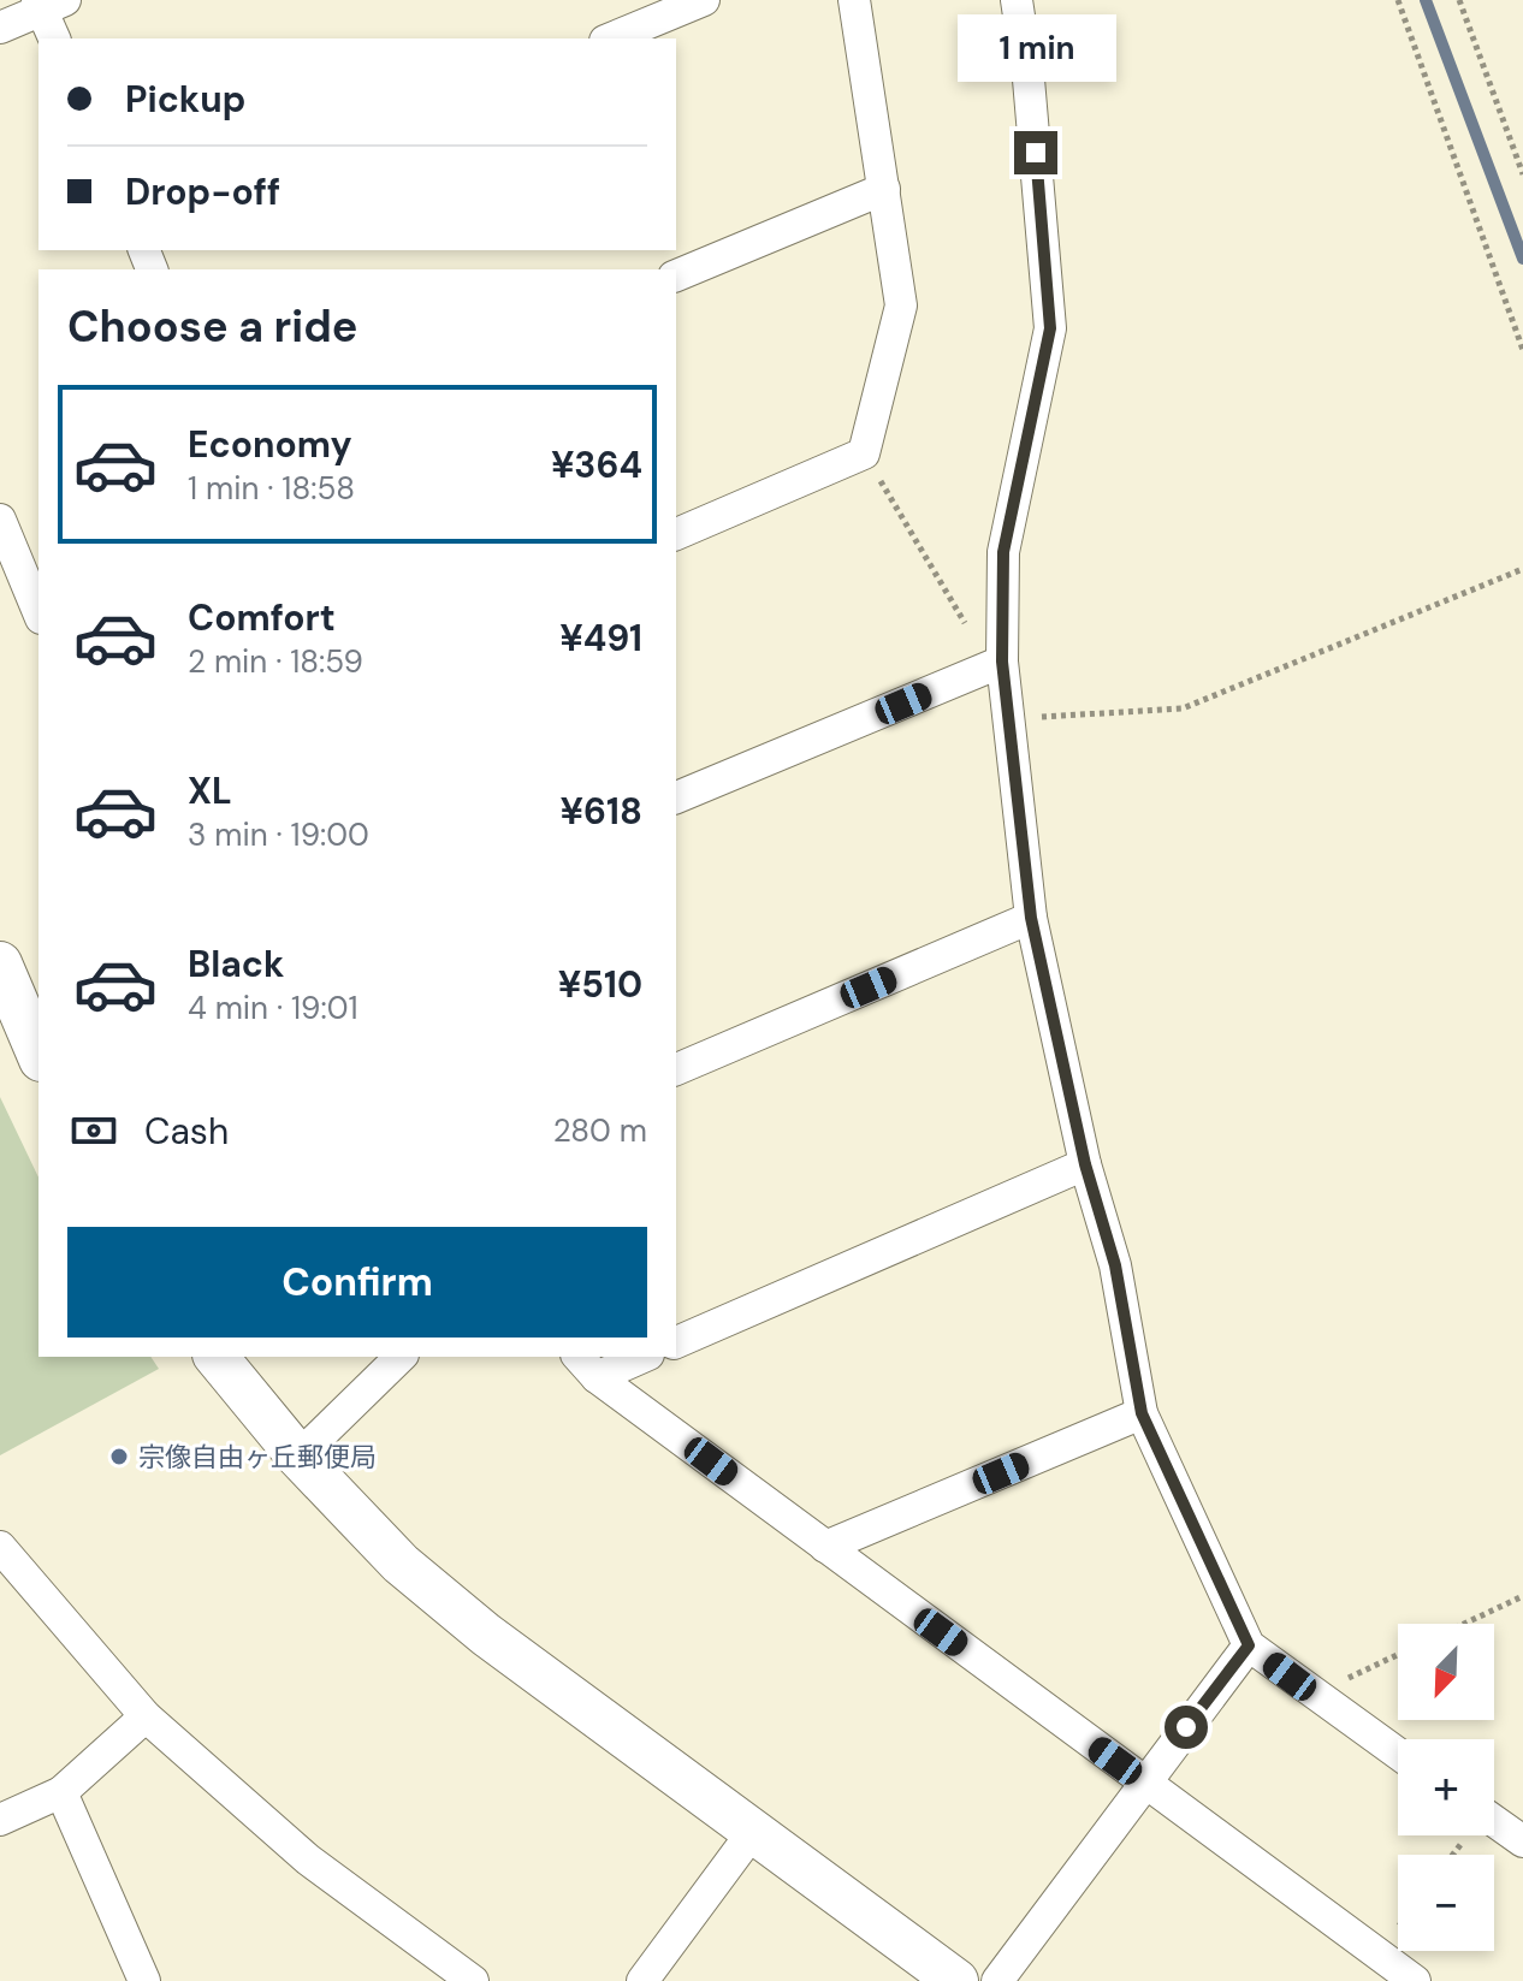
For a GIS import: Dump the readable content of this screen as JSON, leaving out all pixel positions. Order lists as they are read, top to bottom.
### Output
{
  "places": ["宗像自由ヶ丘郵便局"],
  "north": "bottom left",
  "page": {
    "bubble": "1 min",
    "banner": ["Pickup", "Drop-off"],
    "heading": "Choose a ride",
    "list": [
      {
        "name": "Economy",
        "note": "1 min · 18:58",
        "value": "¥364"
      },
      {
        "name": "Comfort",
        "note": "2 min · 18:59",
        "value": "¥491"
      },
      {
        "name": "XL",
        "note": "3 min · 19:00",
        "value": "¥618"
      },
      {
        "name": "Black",
        "note": "4 min · 19:01",
        "value": "¥510"
      }
    ],
    "pay": ["Cash", "280 m"],
    "buttons": "Confirm",
    "map_buttons": ["+", "−"]
  }
}
